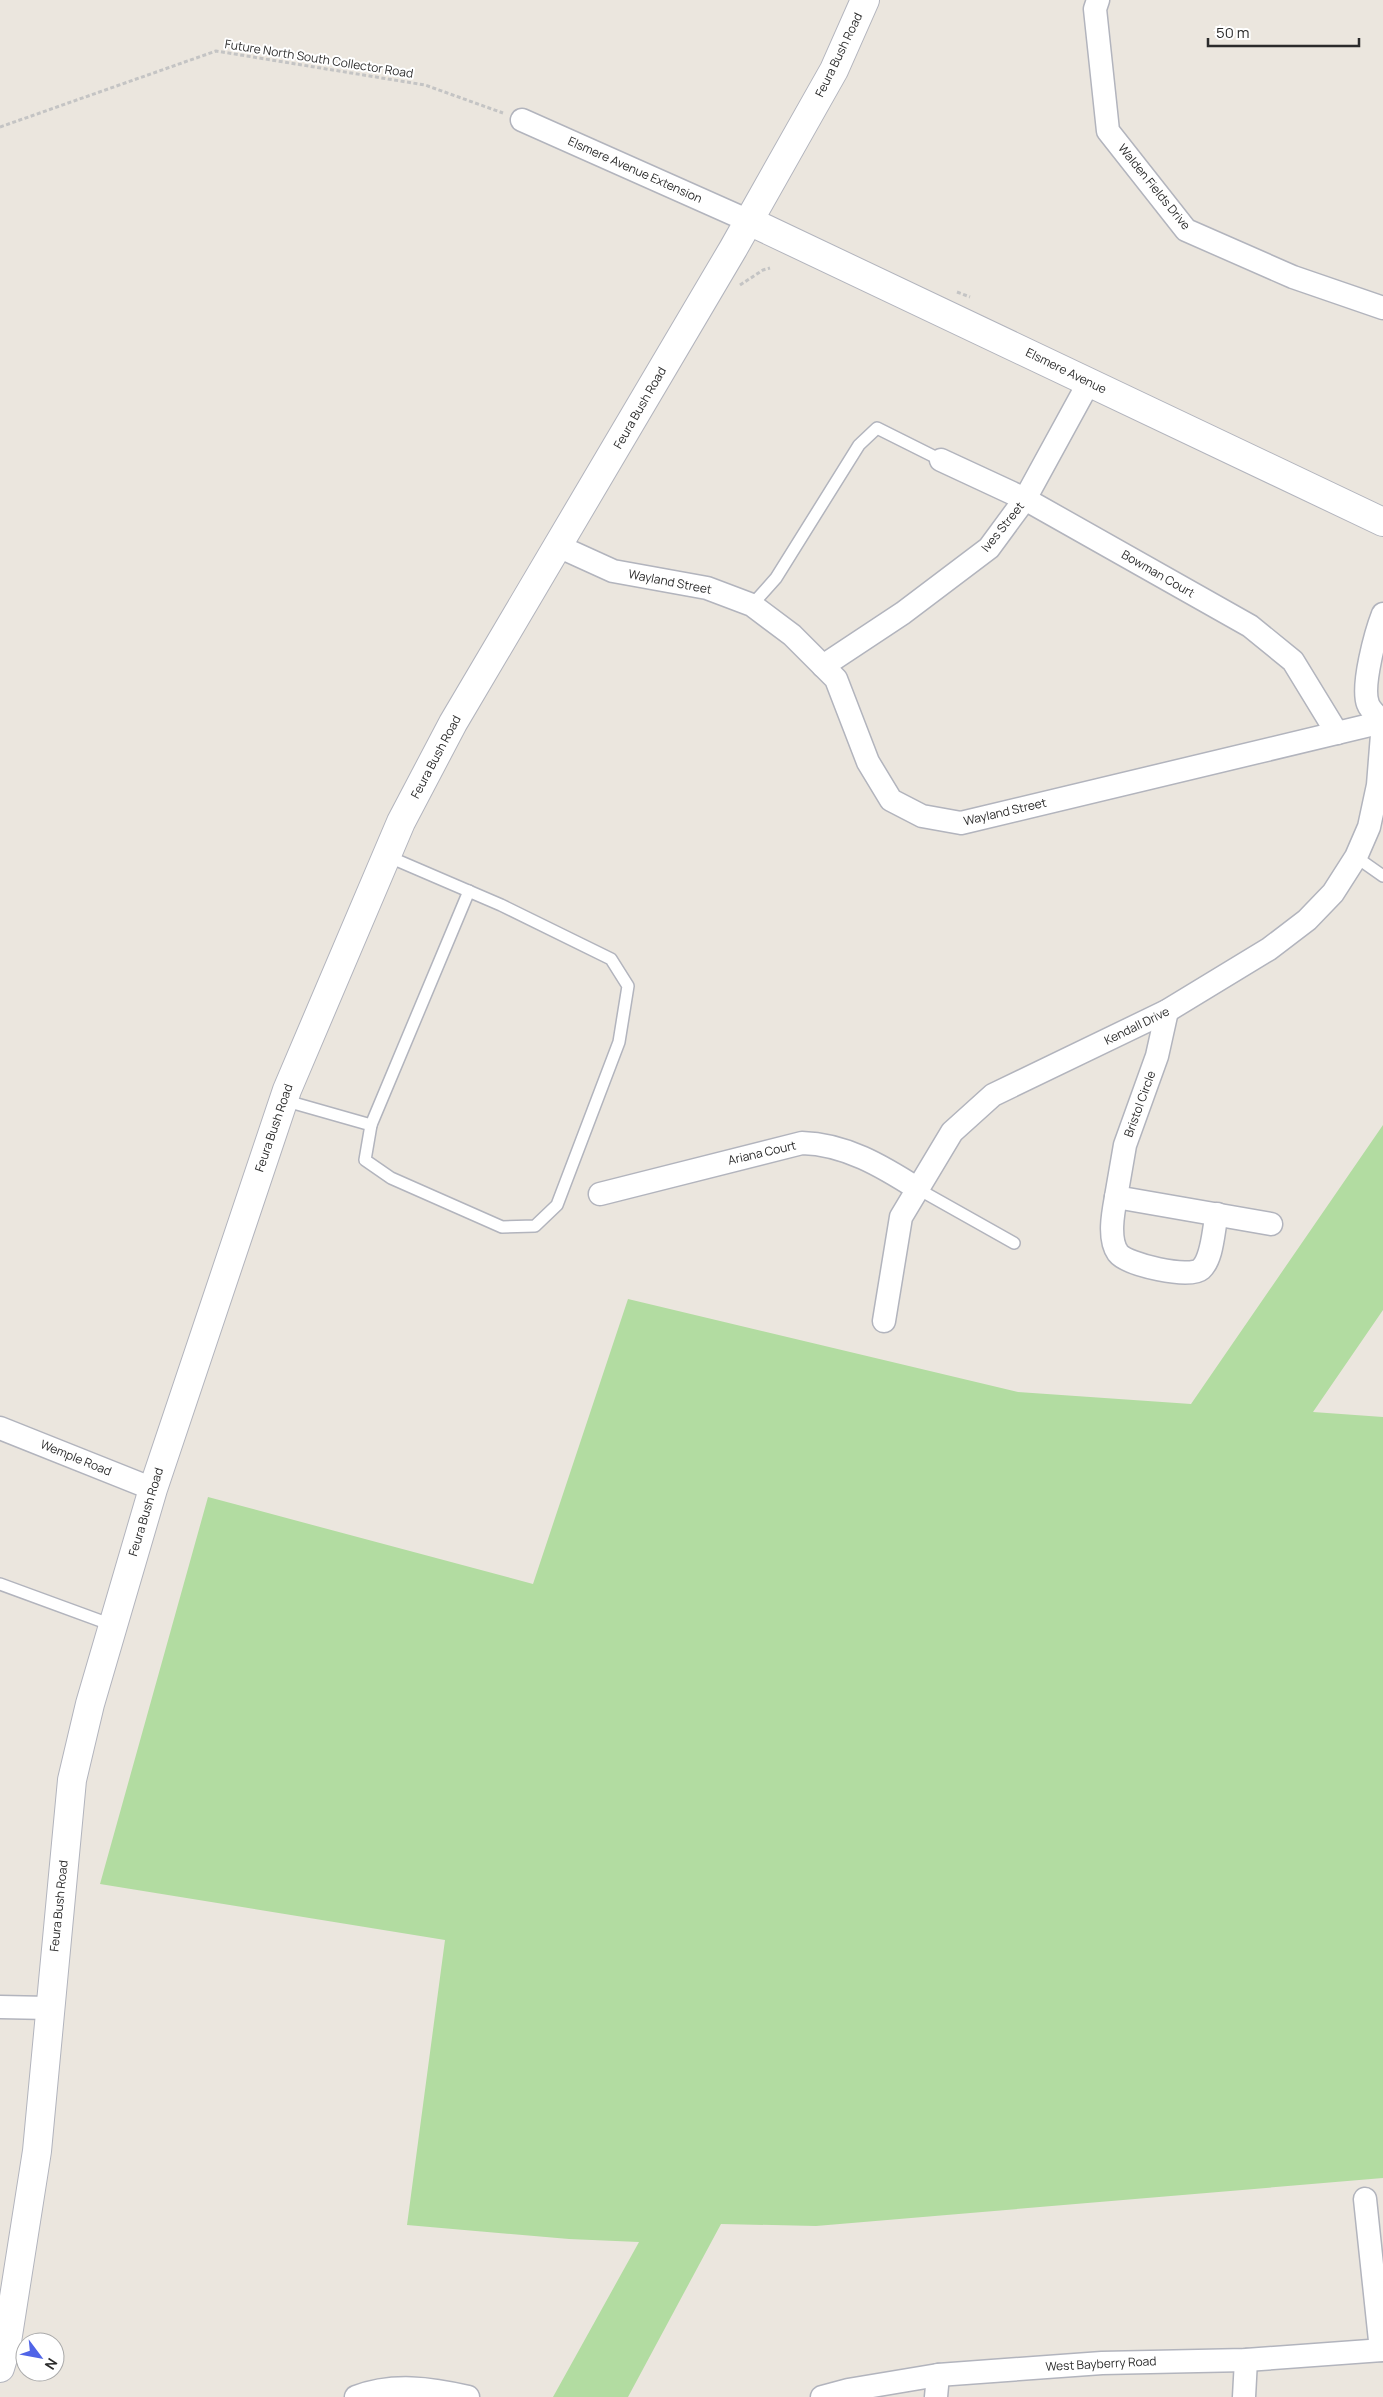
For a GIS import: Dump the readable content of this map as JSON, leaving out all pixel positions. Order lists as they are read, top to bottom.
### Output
{
  "streets": {
    "main road": ["Feura Bush Road", "Elsmere Avenue"],
    "street": [
      "Elsmere Avenue Extension",
      "Walden Fields Drive",
      "Ives Street",
      "Bowman Court",
      "Wayland Street",
      "Kendall Drive",
      "Bristol Circle",
      "Ariana Court",
      "Wemple Road",
      "West Bayberry Road"
    ],
    "path": ["Future North South Collector Road"]
  },
  "crossings": [
    ["Feura Bush Road", "Elsmere Avenue Extension"],
    ["Feura Bush Road", "Elsmere Avenue"],
    ["Feura Bush Road", "Wayland Street"],
    ["Feura Bush Road", "Wemple Road"],
    ["Future North South Collector Road", "Elsmere Avenue Extension"],
    ["Elsmere Avenue Extension", "Elsmere Avenue"],
    ["Elsmere Avenue", "Ives Street"],
    ["Ives Street", "Bowman Court"],
    ["Ives Street", "Wayland Street"],
    ["Bowman Court", "Wayland Street"],
    ["Wayland Street", "Kendall Drive"],
    ["Kendall Drive", "Bristol Circle"],
    ["Kendall Drive", "Ariana Court"]
  ],
  "scale_bar": "50 m",
  "north": "bottom right"
}
